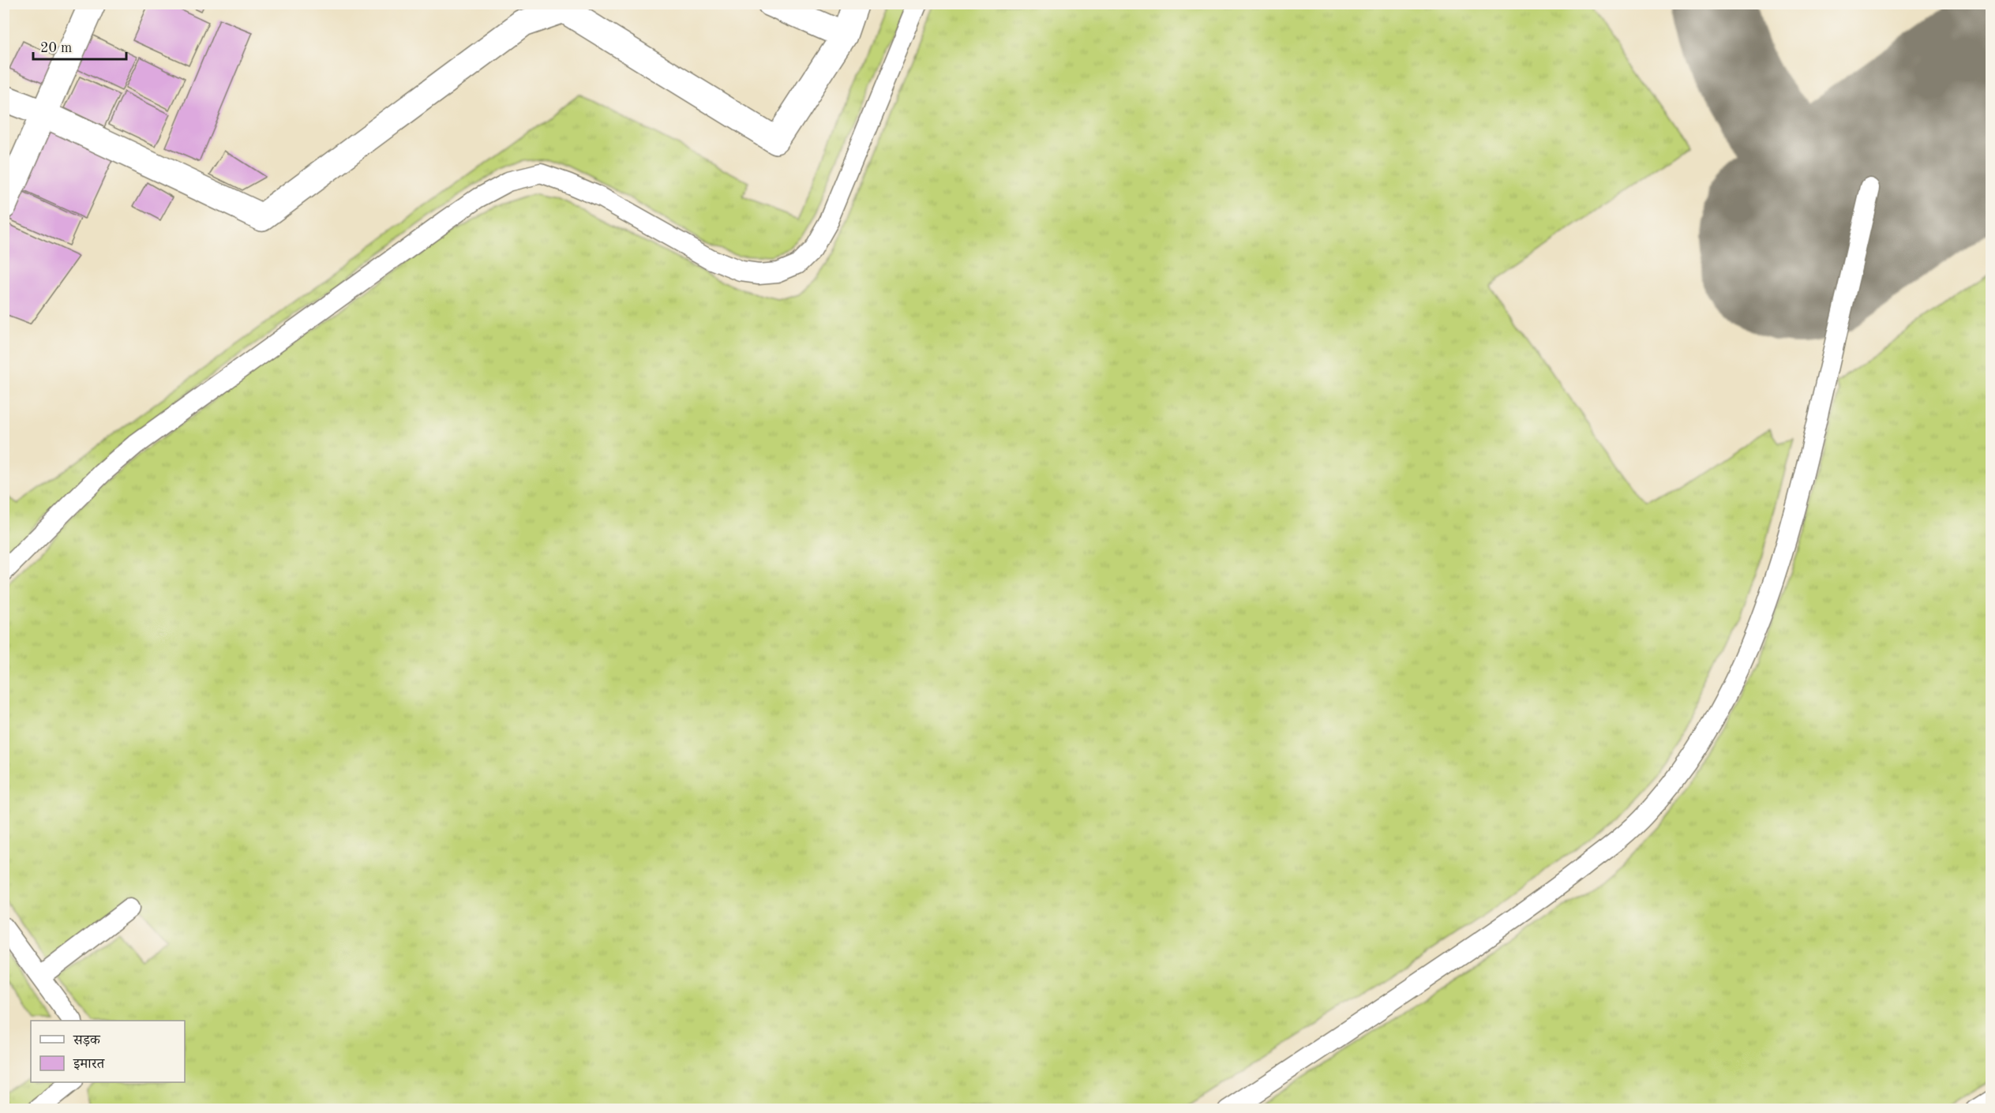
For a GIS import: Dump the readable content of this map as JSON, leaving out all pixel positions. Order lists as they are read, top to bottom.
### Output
{
  "legend": ["सड़क", "इमारत"],
  "scale_bar": "20 m"
}
